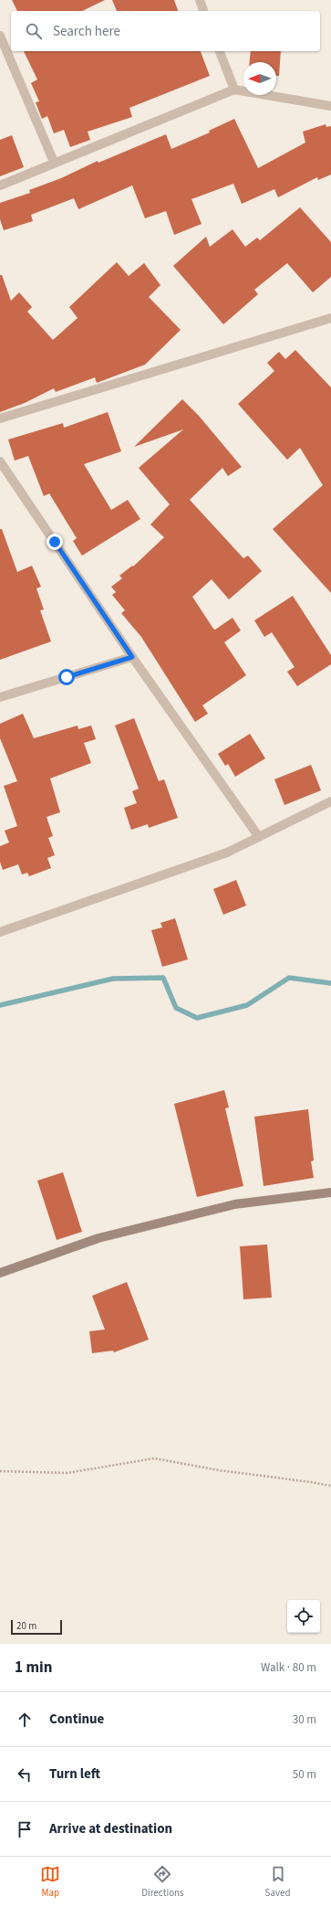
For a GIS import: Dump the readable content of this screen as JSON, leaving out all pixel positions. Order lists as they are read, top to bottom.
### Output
{
  "scale_bar": "20 m",
  "north": "left",
  "page": {
    "search": "Search here",
    "scale": "20 m",
    "heading": ["1 min", "Walk · 80 m"],
    "list": [
      ["Continue", "30 m"],
      ["Turn left", "50 m"],
      "Arrive at destination"
    ],
    "nav": ["Map", "Directions", "Saved"]
  }
}
